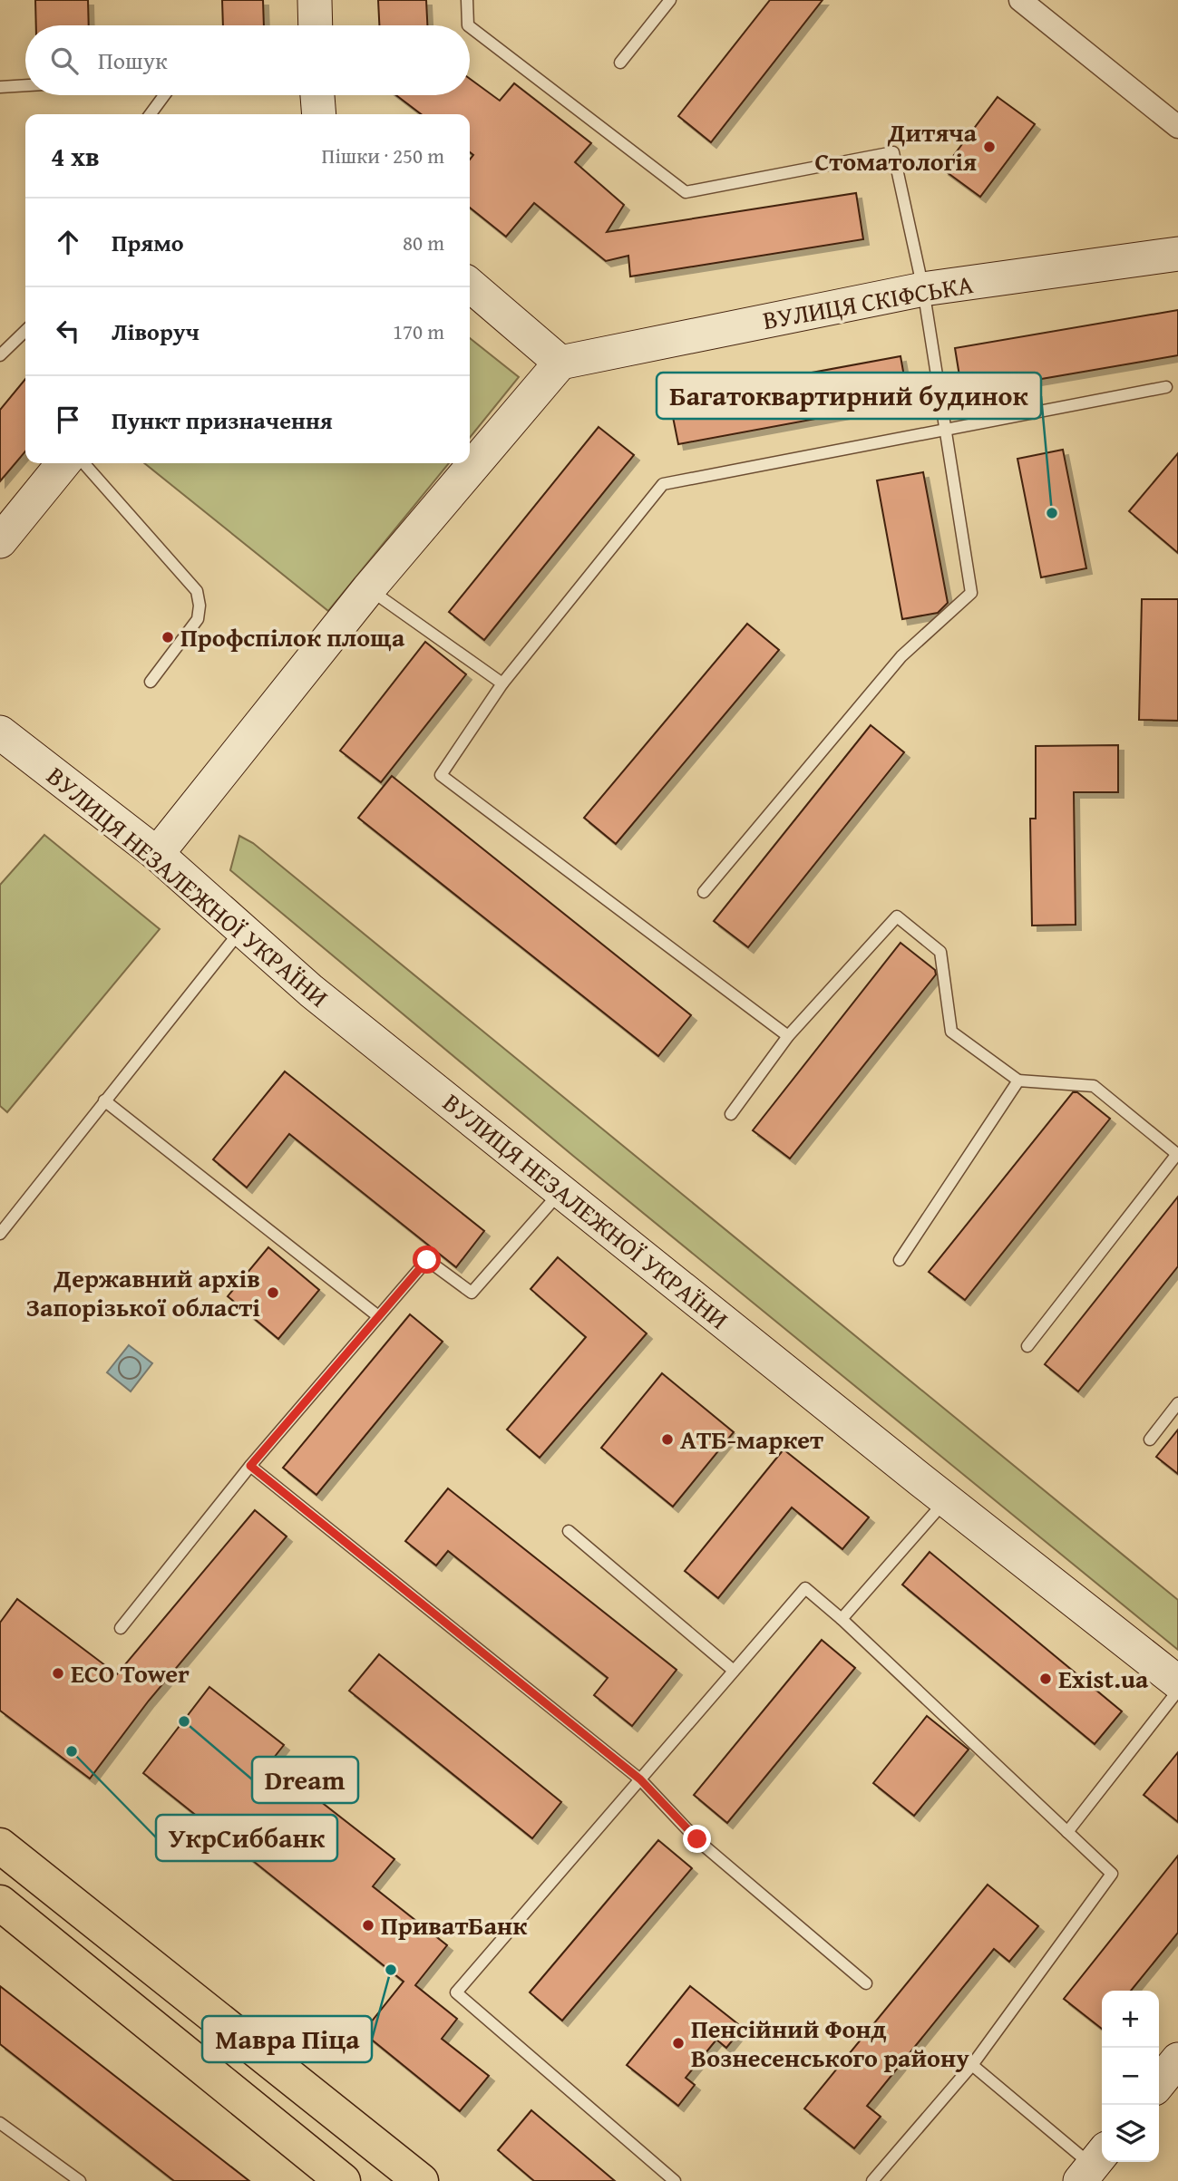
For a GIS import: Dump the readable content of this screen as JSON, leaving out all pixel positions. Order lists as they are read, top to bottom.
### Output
{
  "streets": {
    "street": ["ВУЛИЦЯ СКІФСЬКА", "ВУЛИЦЯ НЕЗАЛЕЖНОЇ УКРАЇНИ"]
  },
  "places": [
    "Дитяча Стоматологія",
    "Багатоквартирний будинок",
    "Профспілок площа",
    "Державний архів Запорізької області",
    "АТБ-маркет",
    "ECO Tower",
    "Exist.ua",
    "Dream",
    "УкрСиббанк",
    "ПриватБанк",
    "Мавра Піца",
    "Пенсійний Фонд Вознесенського району"
  ],
  "page": {
    "search": "Пошук",
    "heading": ["4 хв", "Пішки · 250 m"],
    "list": [
      ["Прямо", "80 m"],
      ["Ліворуч", "170 m"],
      "Пункт призначення"
    ],
    "map_buttons": ["+", "−"]
  }
}
